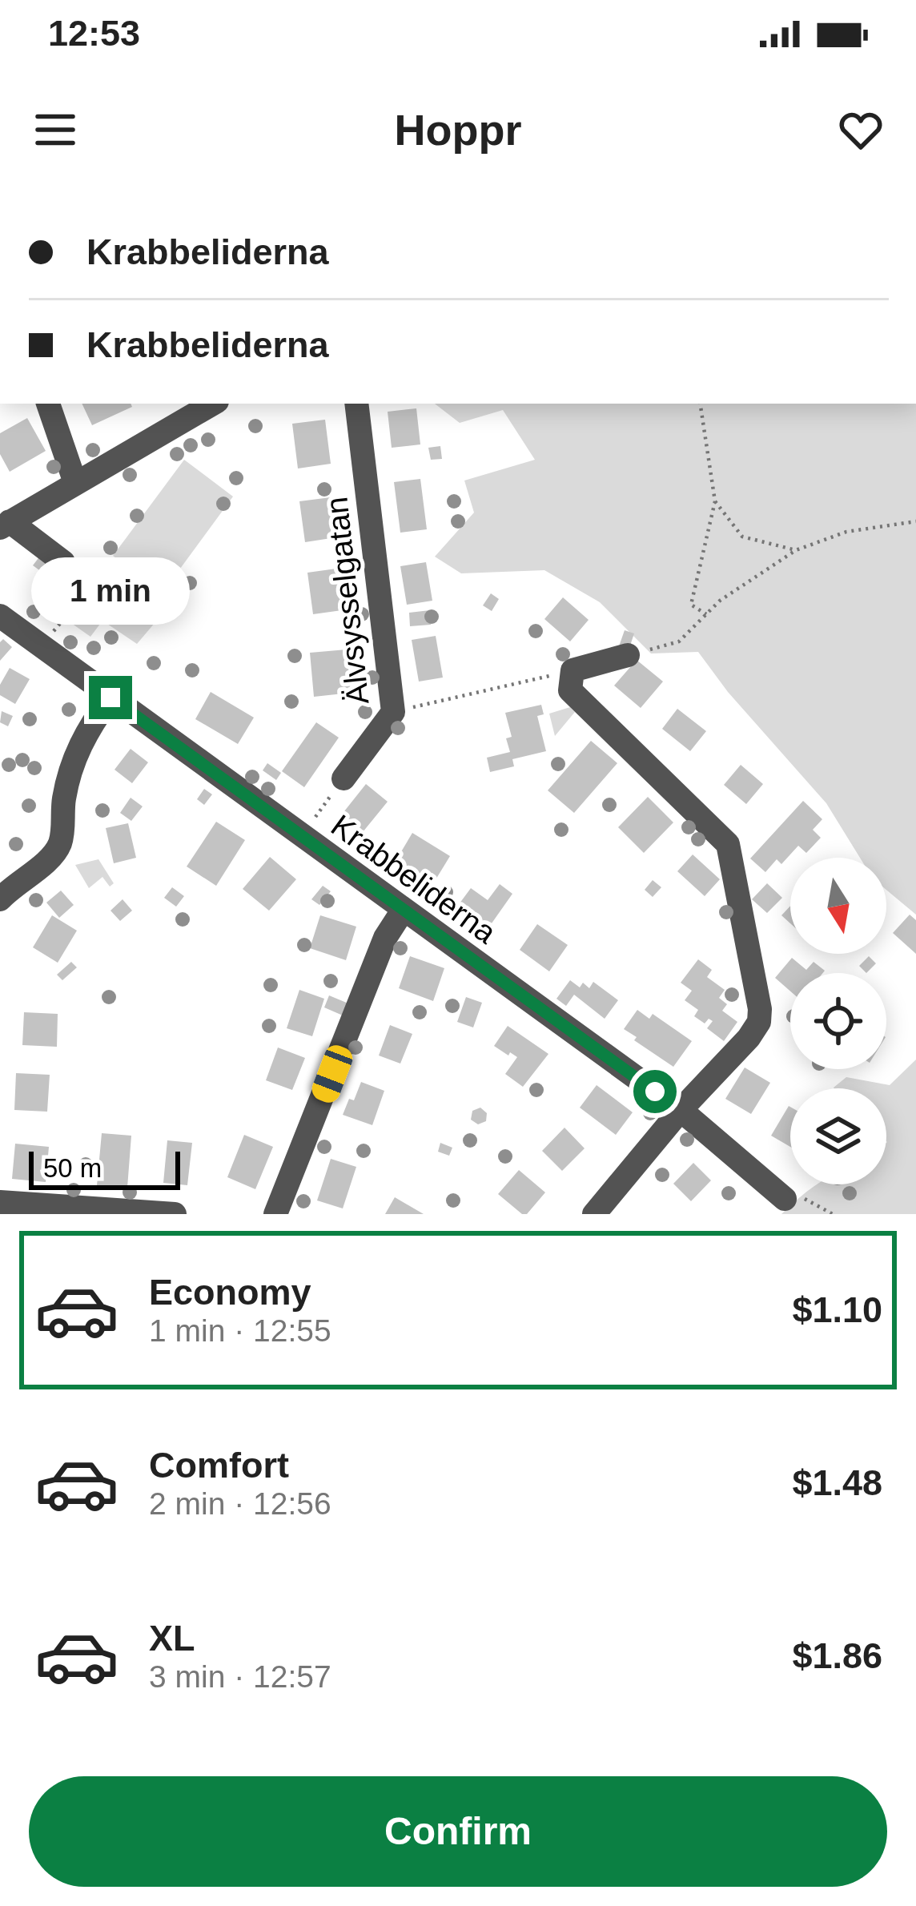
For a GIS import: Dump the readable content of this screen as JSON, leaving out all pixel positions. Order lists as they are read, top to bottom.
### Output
{
  "streets": {
    "street": ["Älvsysselgatan", "Krabbeliderna"]
  },
  "scale_bar": "50 m",
  "north": "bottom",
  "page": {
    "status": "12:53",
    "header": "Hoppr",
    "banner": ["Krabbeliderna", "Krabbeliderna"],
    "bubble": "1 min",
    "scale": "50 m",
    "list": [
      {
        "name": "Economy",
        "note": "1 min · 12:55",
        "value": "$1.10"
      },
      {
        "name": "Comfort",
        "note": "2 min · 12:56",
        "value": "$1.48"
      },
      {
        "name": "XL",
        "note": "3 min · 12:57",
        "value": "$1.86"
      }
    ],
    "buttons": "Confirm"
  }
}
